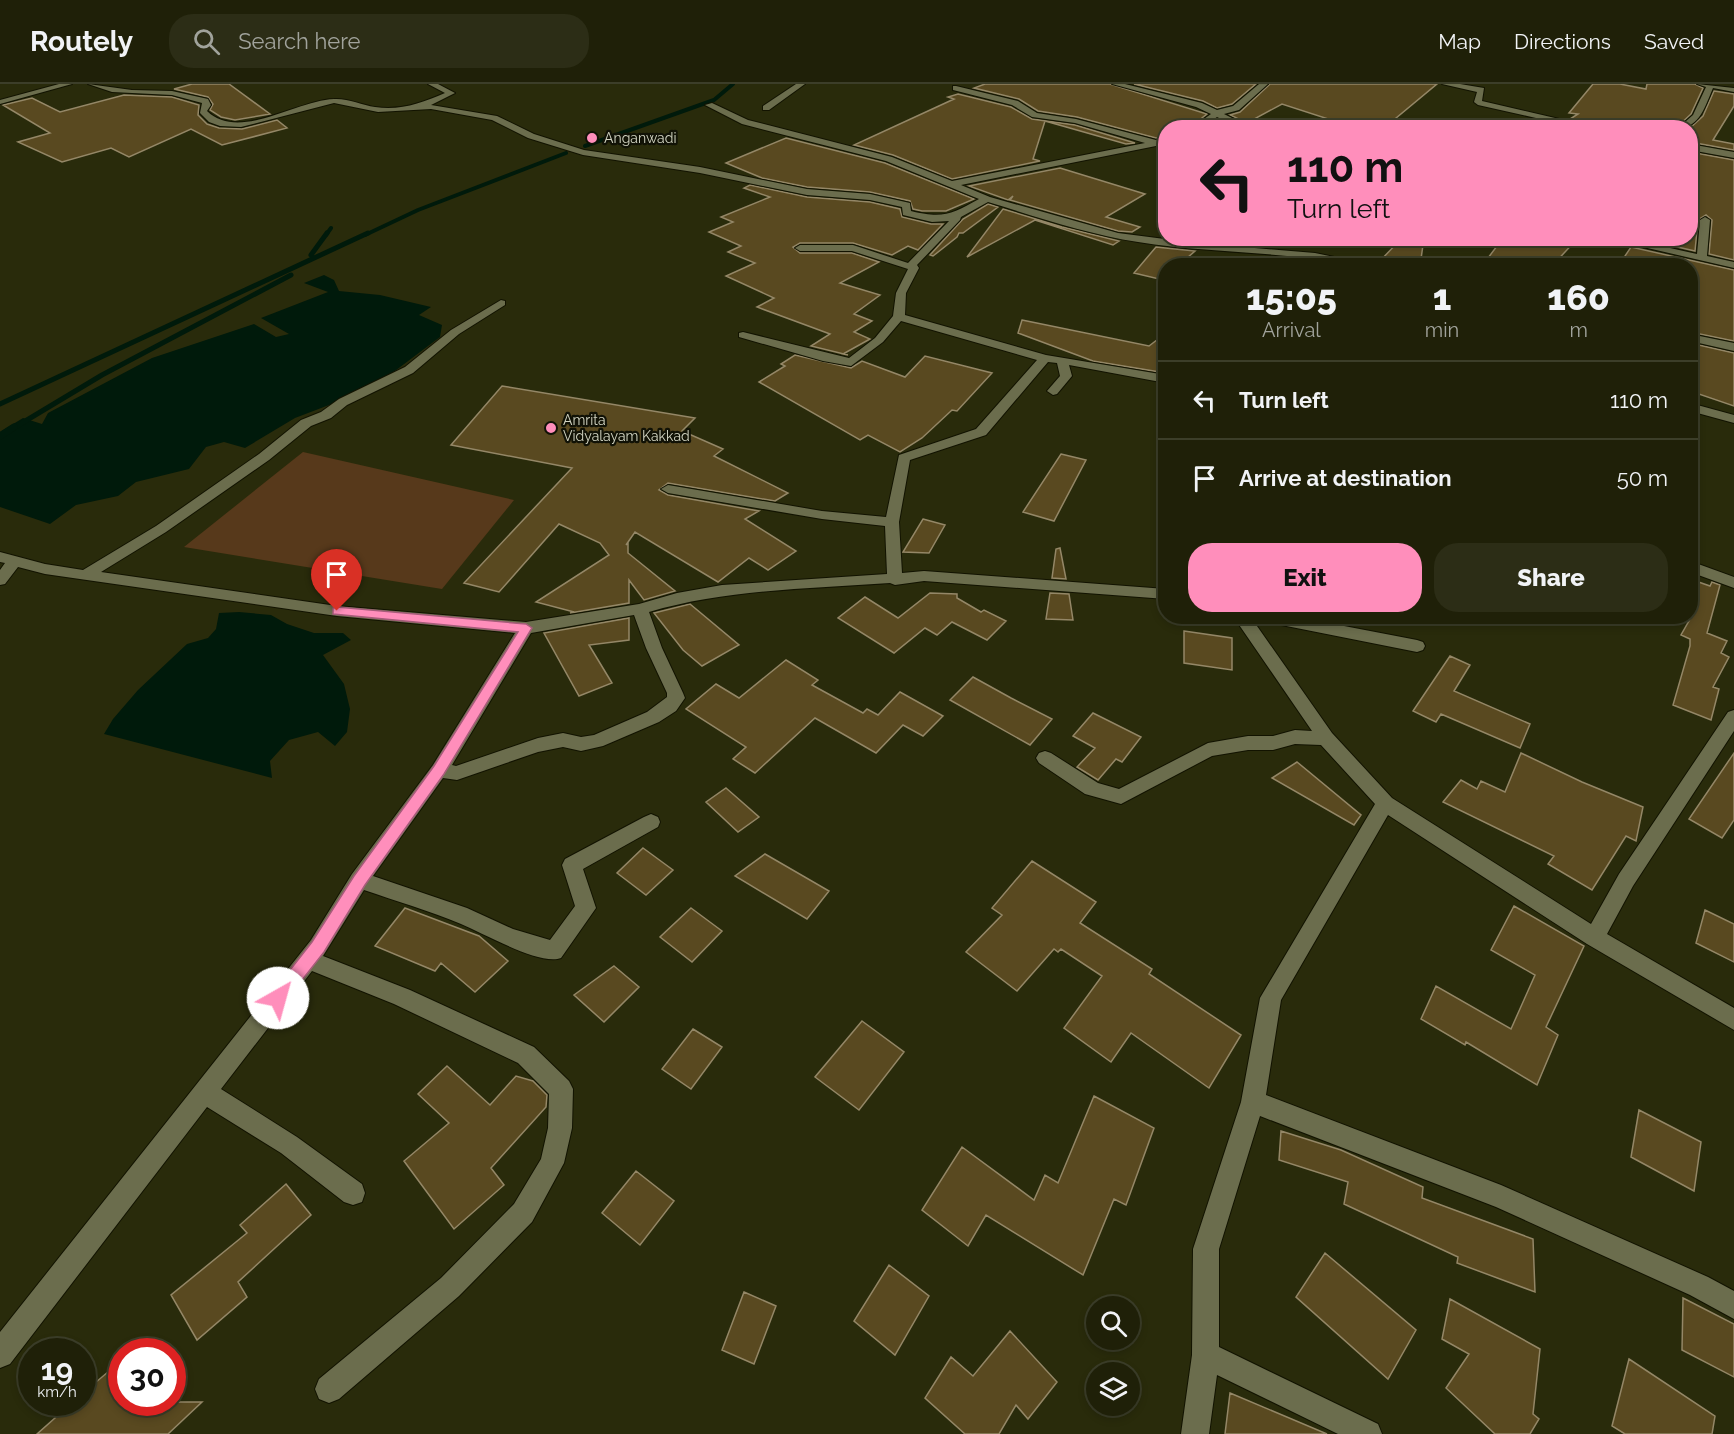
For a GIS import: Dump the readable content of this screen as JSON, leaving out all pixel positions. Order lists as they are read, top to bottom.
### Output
{
  "places": ["Anganwadi", "Amrita Vidyalayam Kakkad"],
  "page": {
    "header": "Routely",
    "search": "Search here",
    "nav": ["Map", "Directions", "Saved"],
    "turn": ["110 m", "Turn left"],
    "eta": [
      "15:05",
      "Arrival",
      "1",
      "min",
      "160",
      "m"
    ],
    "list": [
      {
        "name": "Turn left",
        "value": "110 m"
      },
      {
        "name": "Arrive at destination",
        "value": "50 m"
      }
    ],
    "buttons": ["Exit", "Share"],
    "speed": "19 km/h",
    "limit": "30"
  }
}
